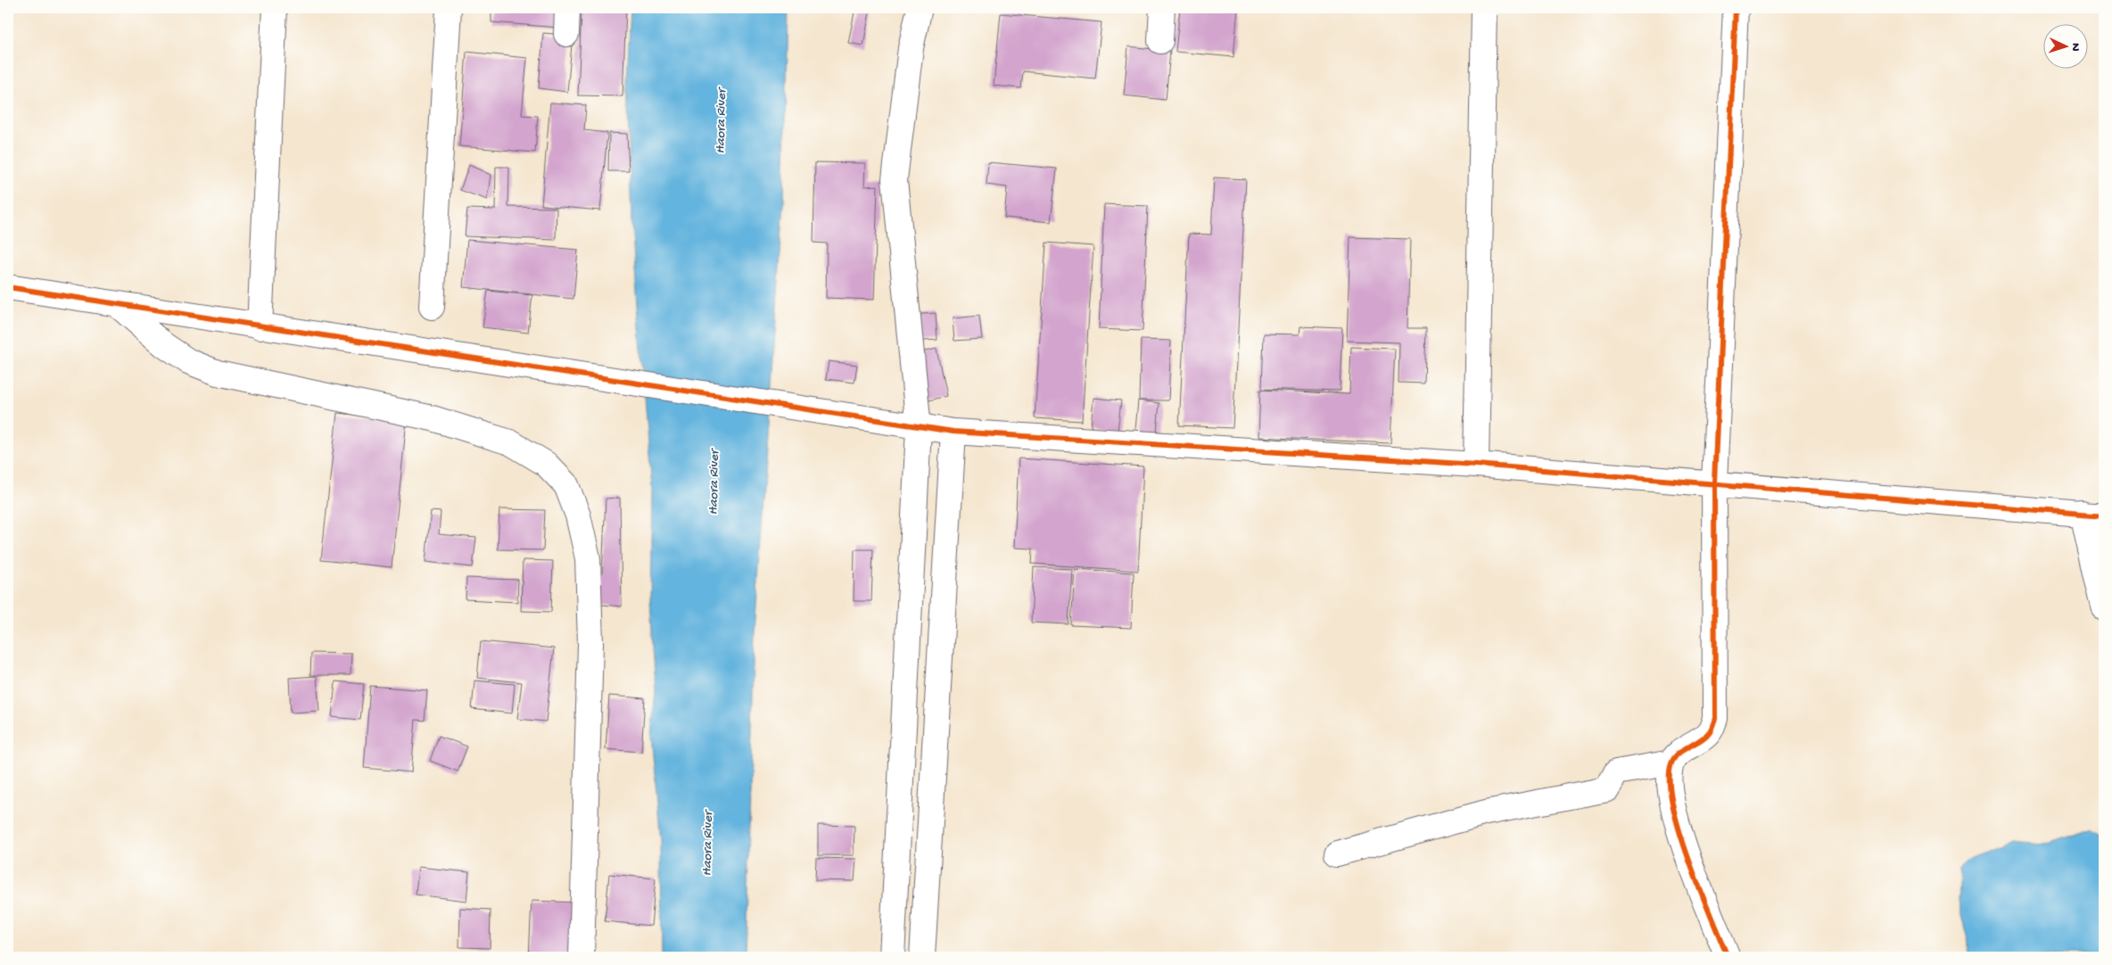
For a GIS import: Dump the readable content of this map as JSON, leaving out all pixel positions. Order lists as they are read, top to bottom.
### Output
{
  "water": ["Haora River"],
  "north": "right"
}
